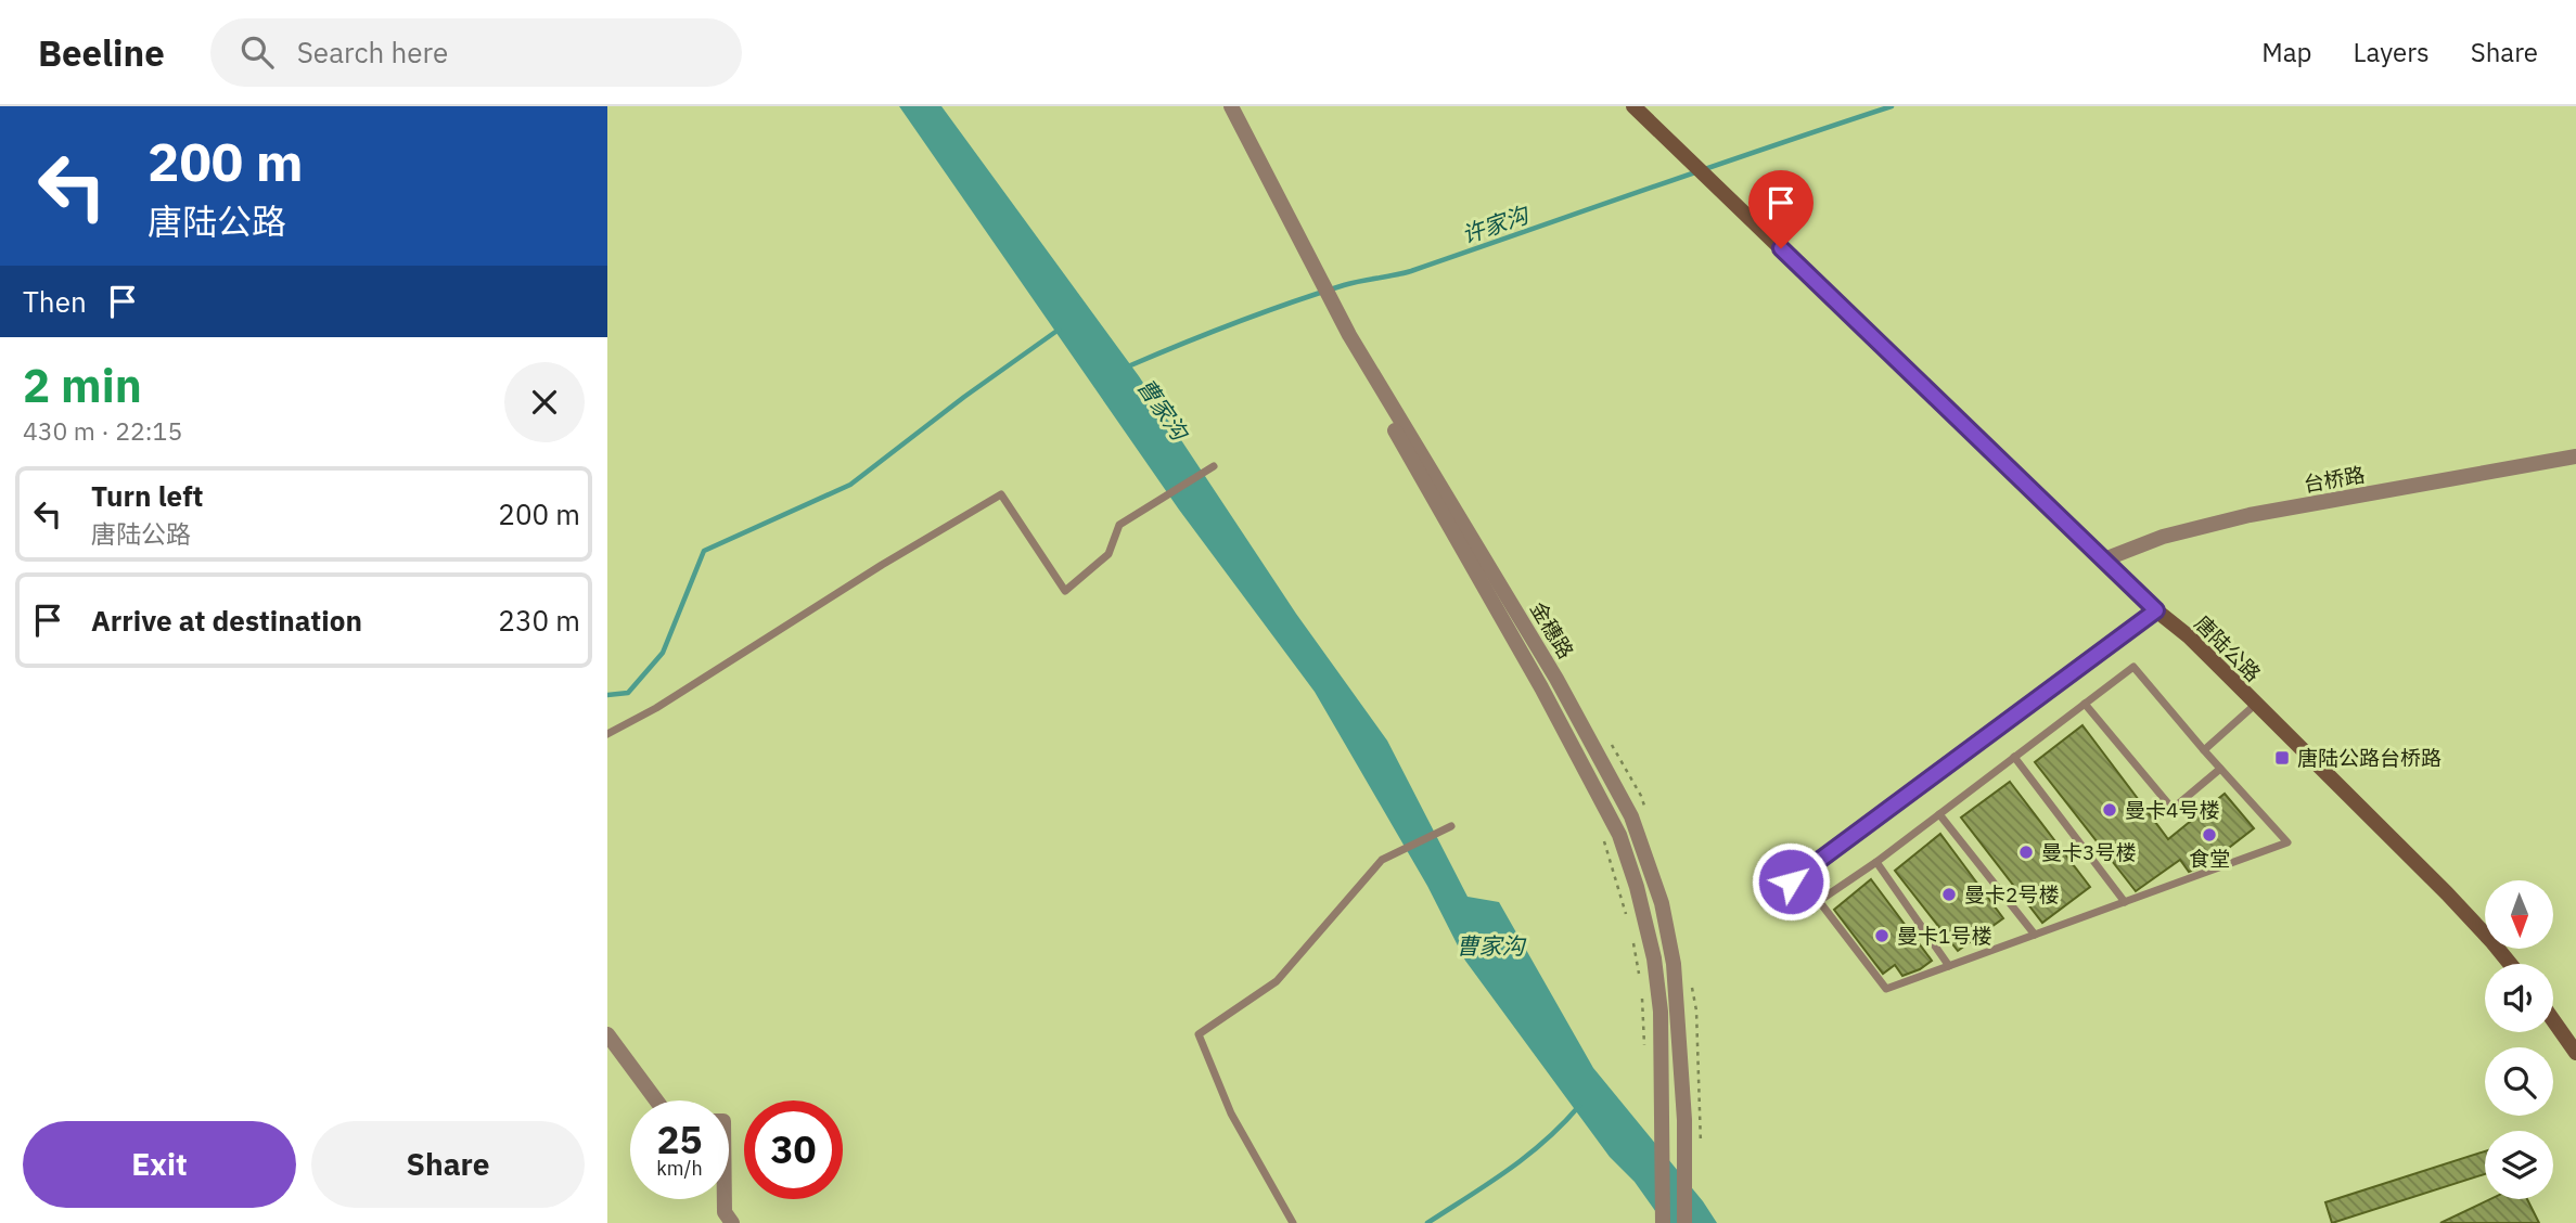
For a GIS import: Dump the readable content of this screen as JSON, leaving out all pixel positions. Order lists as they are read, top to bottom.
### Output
{
  "streets": {
    "main road": ["唐陆公路"],
    "street": ["台桥路", "金穗路"]
  },
  "crossings": [
    ["台桥路", "唐陆公路"]
  ],
  "water": ["许家沟", "曹家沟"],
  "places": {
    "transit": ["唐陆公路台桥路"],
    "other": [
      "曼卡4号楼",
      "食堂",
      "曼卡3号楼",
      "曼卡2号楼",
      "曼卡1号楼"
    ]
  },
  "north": "bottom",
  "page": {
    "header": "Beeline",
    "search": "Search here",
    "nav": ["Map", "Layers", "Share"],
    "turn": ["200 m", "唐陆公路"],
    "then": "Then",
    "heading": ["2 min", "430 m · 22:15"],
    "list": [
      {
        "name": "Turn left",
        "note": "唐陆公路",
        "value": "200 m"
      },
      {
        "name": "Arrive at destination",
        "value": "230 m"
      }
    ],
    "speed": "25 km/h",
    "limit": "30",
    "buttons": ["Exit", "Share"]
  }
}
